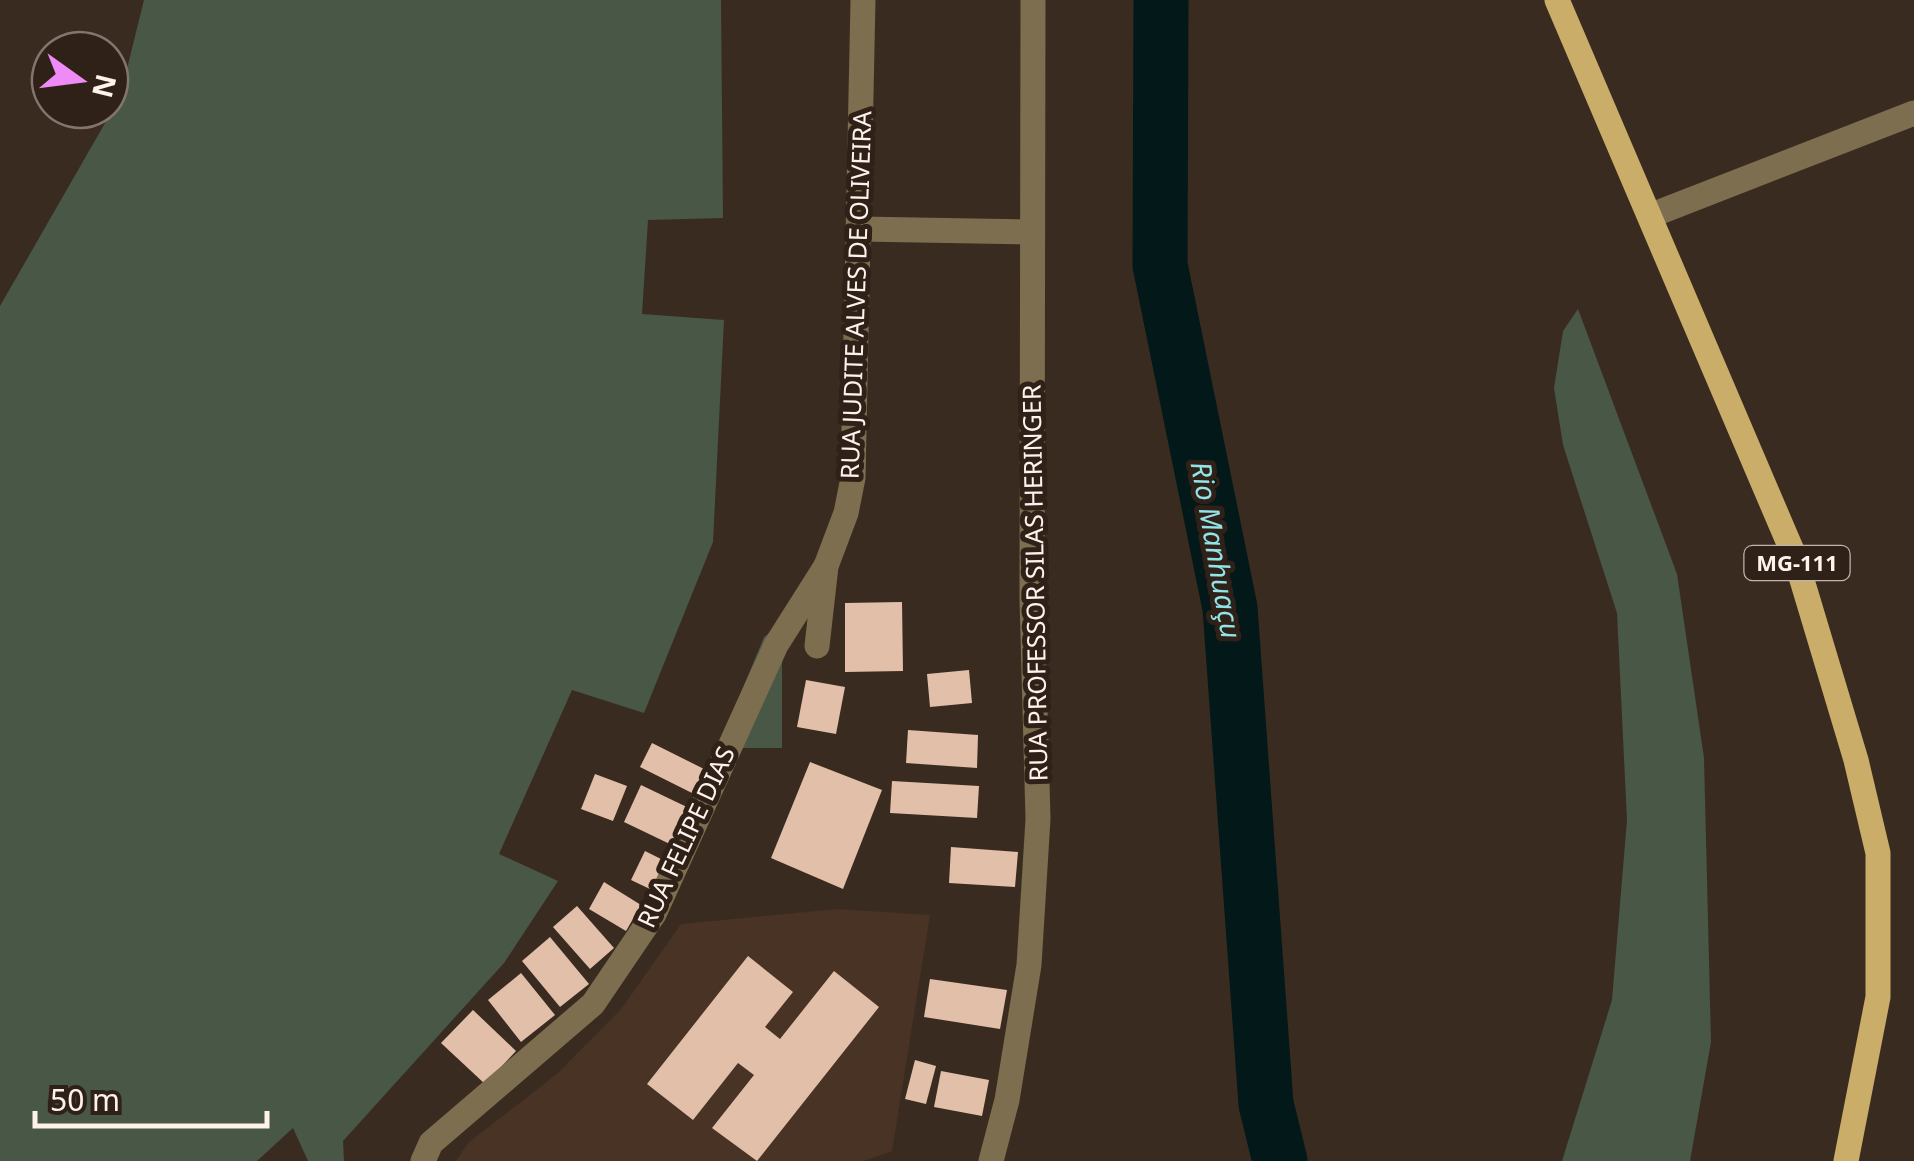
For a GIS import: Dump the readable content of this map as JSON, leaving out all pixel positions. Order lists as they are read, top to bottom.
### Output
{
  "streets": {
    "main road": ["MG-111"],
    "street": ["RUA JUDITE ALVES DE OLIVEIRA", "RUA PROFESSOR SILAS HERINGER", "RUA FELIPE DIAS"]
  },
  "crossings": [
    ["RUA JUDITE ALVES DE OLIVEIRA", "RUA FELIPE DIAS"]
  ],
  "water": ["Rio Manhuaçu"],
  "scale_bar": "50 m",
  "north": "right"
}
